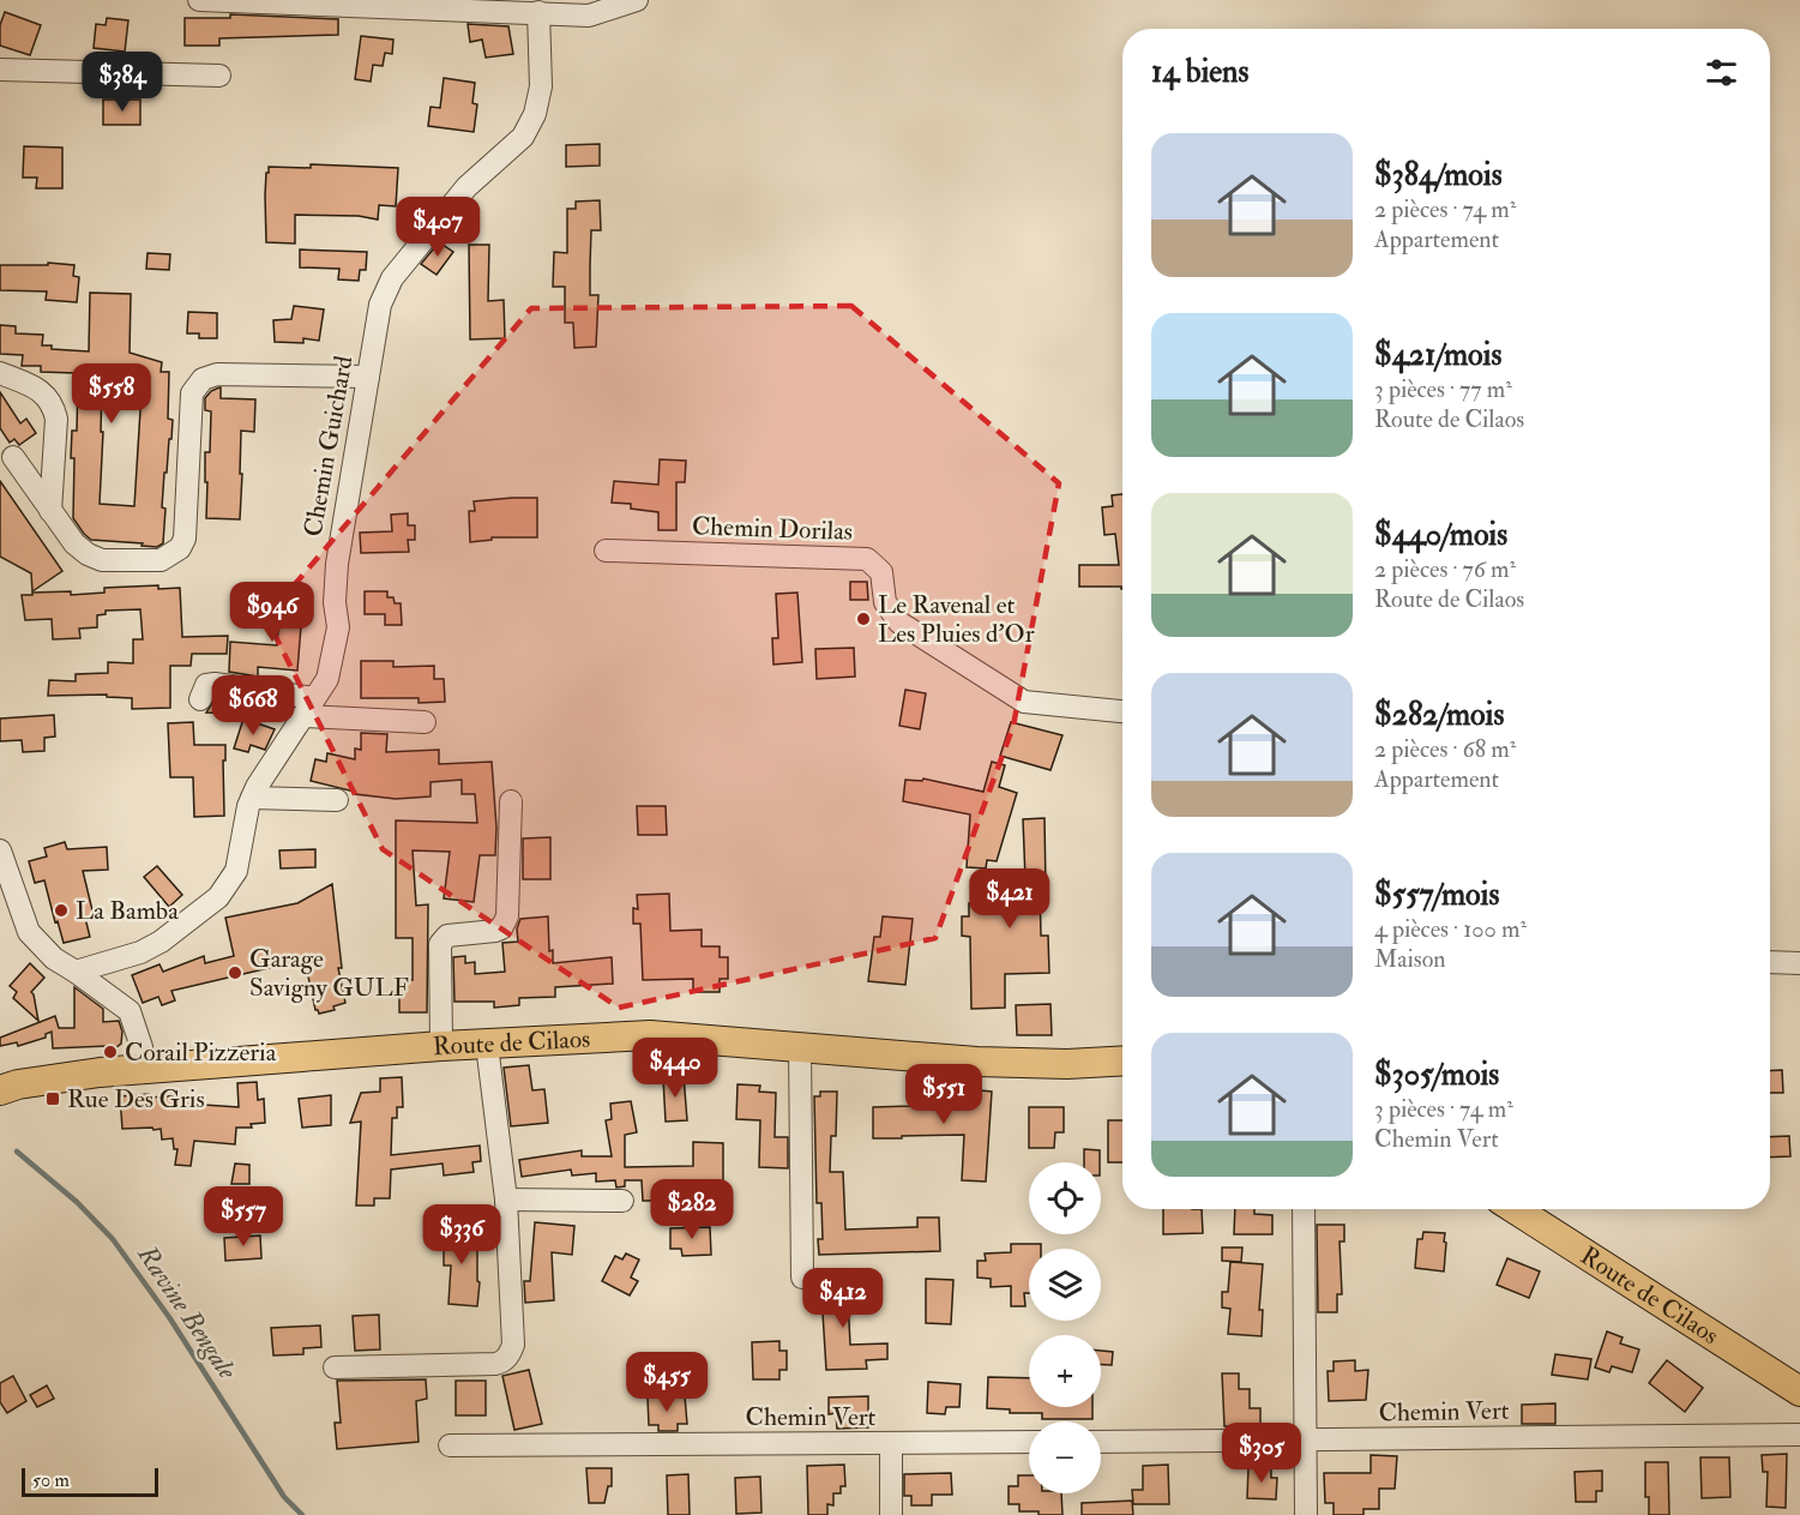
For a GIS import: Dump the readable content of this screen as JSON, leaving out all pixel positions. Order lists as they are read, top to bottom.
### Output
{
  "streets": {
    "main road": ["Route de Cilaos"],
    "street": ["Chemin Guichard", "Chemin Dorilas", "Chemin Vert"]
  },
  "water": ["Ravine Bengale"],
  "places": {
    "other": [
      "Le Ravenal et Les Pluies d'Or",
      "La Bamba",
      "Garage Savigny GULF",
      "Corail Pizzeria"
    ],
    "transit": ["Rue Des Gris"]
  },
  "scale_bar": "50 m",
  "page": {
    "heading": "14 biens",
    "price": [
      "$384",
      "$407",
      "$558",
      "$946",
      "$668",
      "$421",
      "$440",
      "$551",
      "$282",
      "$557",
      "$336",
      "$412",
      "$455",
      "$305"
    ],
    "list": [
      {
        "name": "$384/mois",
        "note": "2 pièces · 74 m² · Appartement"
      },
      {
        "name": "$421/mois",
        "note": "3 pièces · 77 m² · Route de Cilaos"
      },
      {
        "name": "$440/mois",
        "note": "2 pièces · 76 m² · Route de Cilaos"
      },
      {
        "name": "$282/mois",
        "note": "2 pièces · 68 m² · Appartement"
      },
      {
        "name": "$557/mois",
        "note": "4 pièces · 100 m² · Maison"
      },
      {
        "name": "$305/mois",
        "note": "3 pièces · 74 m² · Chemin Vert"
      }
    ],
    "map_buttons": ["+", "−"],
    "scale": "50 m"
  }
}
